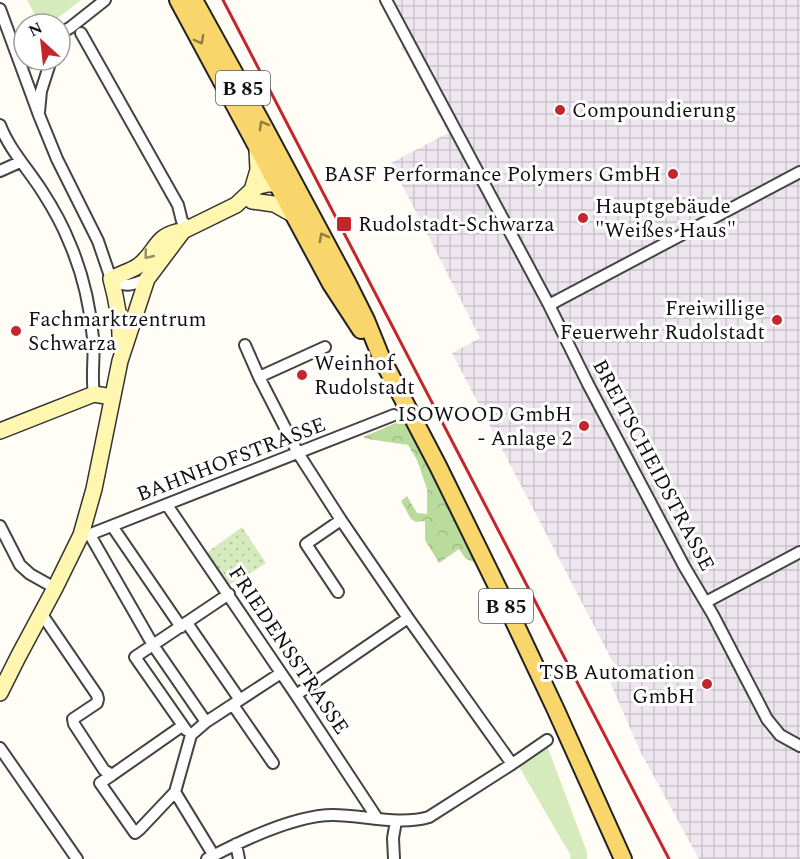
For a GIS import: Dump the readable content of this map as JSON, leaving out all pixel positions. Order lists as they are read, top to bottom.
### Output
{
  "streets": {
    "main road": ["B 85"],
    "street": ["BAHNHOFSTRASSE", "BREITSCHEIDSTRASSE", "FRIEDENSSTRASSE"]
  },
  "crossings": [
    ["BAHNHOFSTRASSE", "FRIEDENSSTRASSE"]
  ],
  "places": {
    "other": [
      "Compoundierung",
      "BASF Performance Polymers GmbH",
      "Hauptgebäude \"Weißes Haus\"",
      "Freiwillige Feuerwehr Rudolstadt",
      "Fachmarktzentrum Schwarza",
      "Weinhof Rudolstadt",
      "ISOWOOD GmbH - Anlage 2",
      "TSB Automation GmbH"
    ],
    "transit": ["Rudolstadt-Schwarza"]
  },
  "north": "top left"
}
